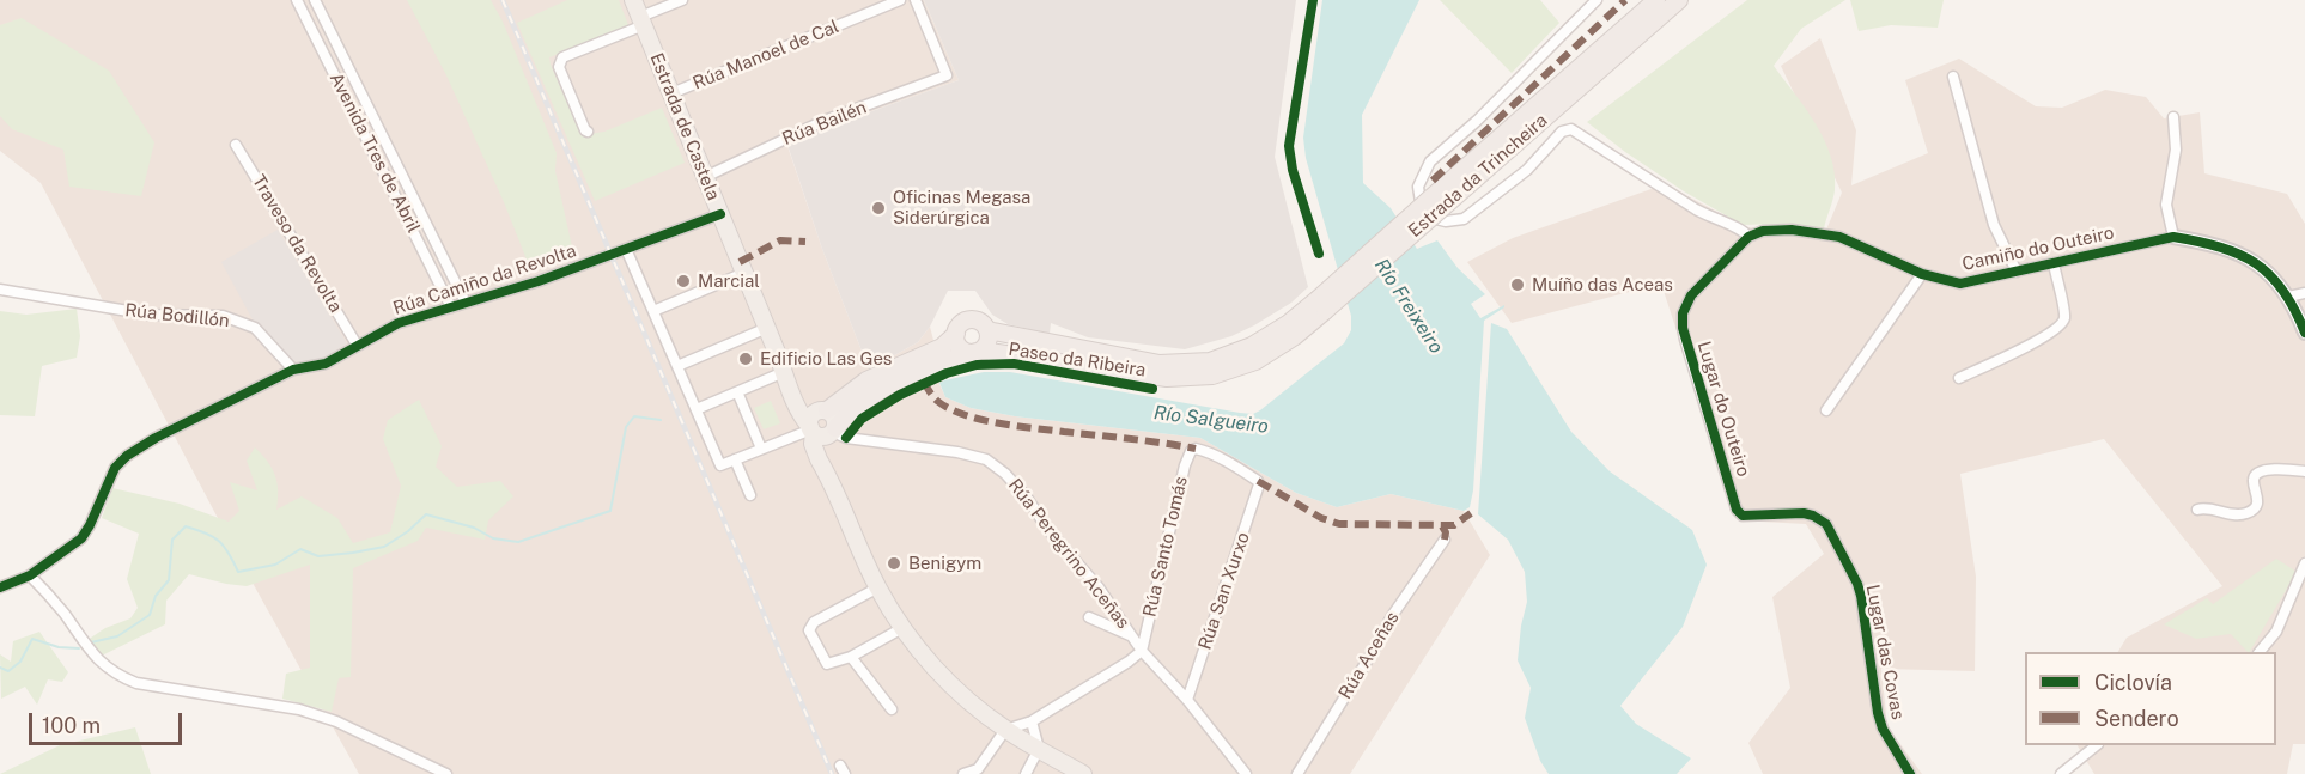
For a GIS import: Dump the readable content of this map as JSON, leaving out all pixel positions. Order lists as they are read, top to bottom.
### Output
{
  "streets": {
    "highway": ["Estrada da Trincheira"],
    "main road": ["Estrada de Castela"],
    "street": [
      "Rúa Manoel de Cal",
      "Rúa Bailén",
      "Avenida Tres de Abril",
      "Traveso da Revolta",
      "Camiño do Outeiro",
      "Rúa Camiño da Revolta",
      "Rúa Bodillón",
      "Lugar do Outeiro",
      "Rúa Santo Tomás",
      "Rúa Peregrino Aceñas",
      "Rúa San Xurxo",
      "Lugar das Covas",
      "Rúa Aceñas"
    ],
    "cycle path": ["Paseo da Ribeira"]
  },
  "crossings": [
    ["Rúa Manoel de Cal", "Estrada de Castela"],
    ["Rúa Bailén", "Estrada de Castela"],
    ["Estrada de Castela", "Rúa Camiño da Revolta"],
    ["Avenida Tres de Abril", "Rúa Camiño da Revolta"],
    ["Estrada da Trincheira", "Rúa Peregrino Aceñas"],
    ["Traveso da Revolta", "Rúa Camiño da Revolta"],
    ["Camiño do Outeiro", "Lugar do Outeiro"],
    ["Rúa Camiño da Revolta", "Rúa Bodillón"],
    ["Lugar do Outeiro", "Lugar das Covas"],
    ["Rúa Santo Tomás", "Rúa Peregrino Aceñas"],
    ["Rúa Santo Tomás", "Rúa San Xurxo"],
    ["Rúa Peregrino Aceñas", "Rúa San Xurxo"]
  ],
  "water": ["Río Freixeiro", "Río Salgueiro"],
  "places": [
    "Oficinas Megasa Siderúrgica",
    "Marcial",
    "Muíño das Aceas",
    "Edificio Las Ges",
    "Benigym"
  ],
  "legend": ["Ciclovía", "Sendero"],
  "scale_bar": "100 m"
}
